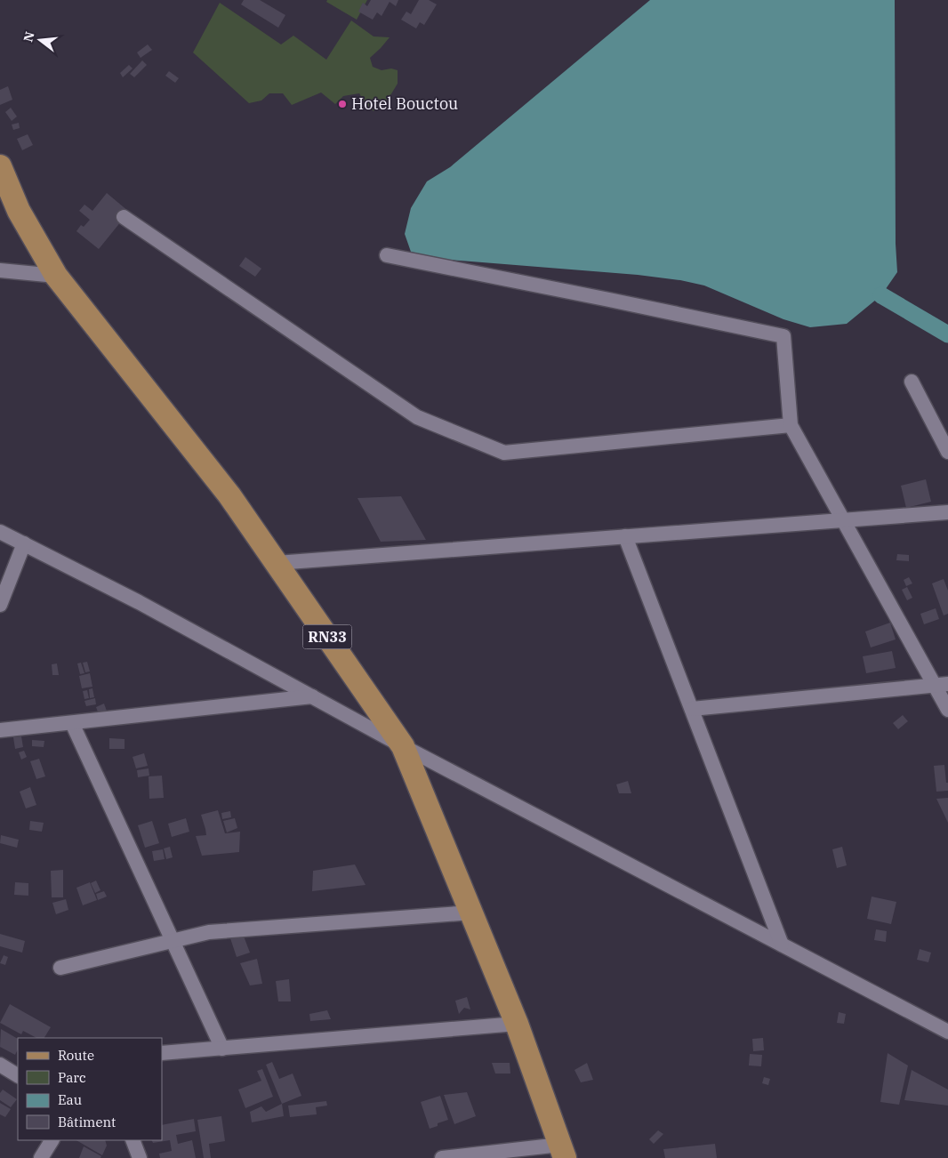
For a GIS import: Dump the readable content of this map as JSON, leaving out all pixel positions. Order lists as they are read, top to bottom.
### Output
{
  "streets": {
    "main road": ["RN33"]
  },
  "places": ["Hotel Bouctou"],
  "legend": [
    "Route",
    "Parc",
    "Eau",
    "Bâtiment"
  ],
  "north": "left"
}
